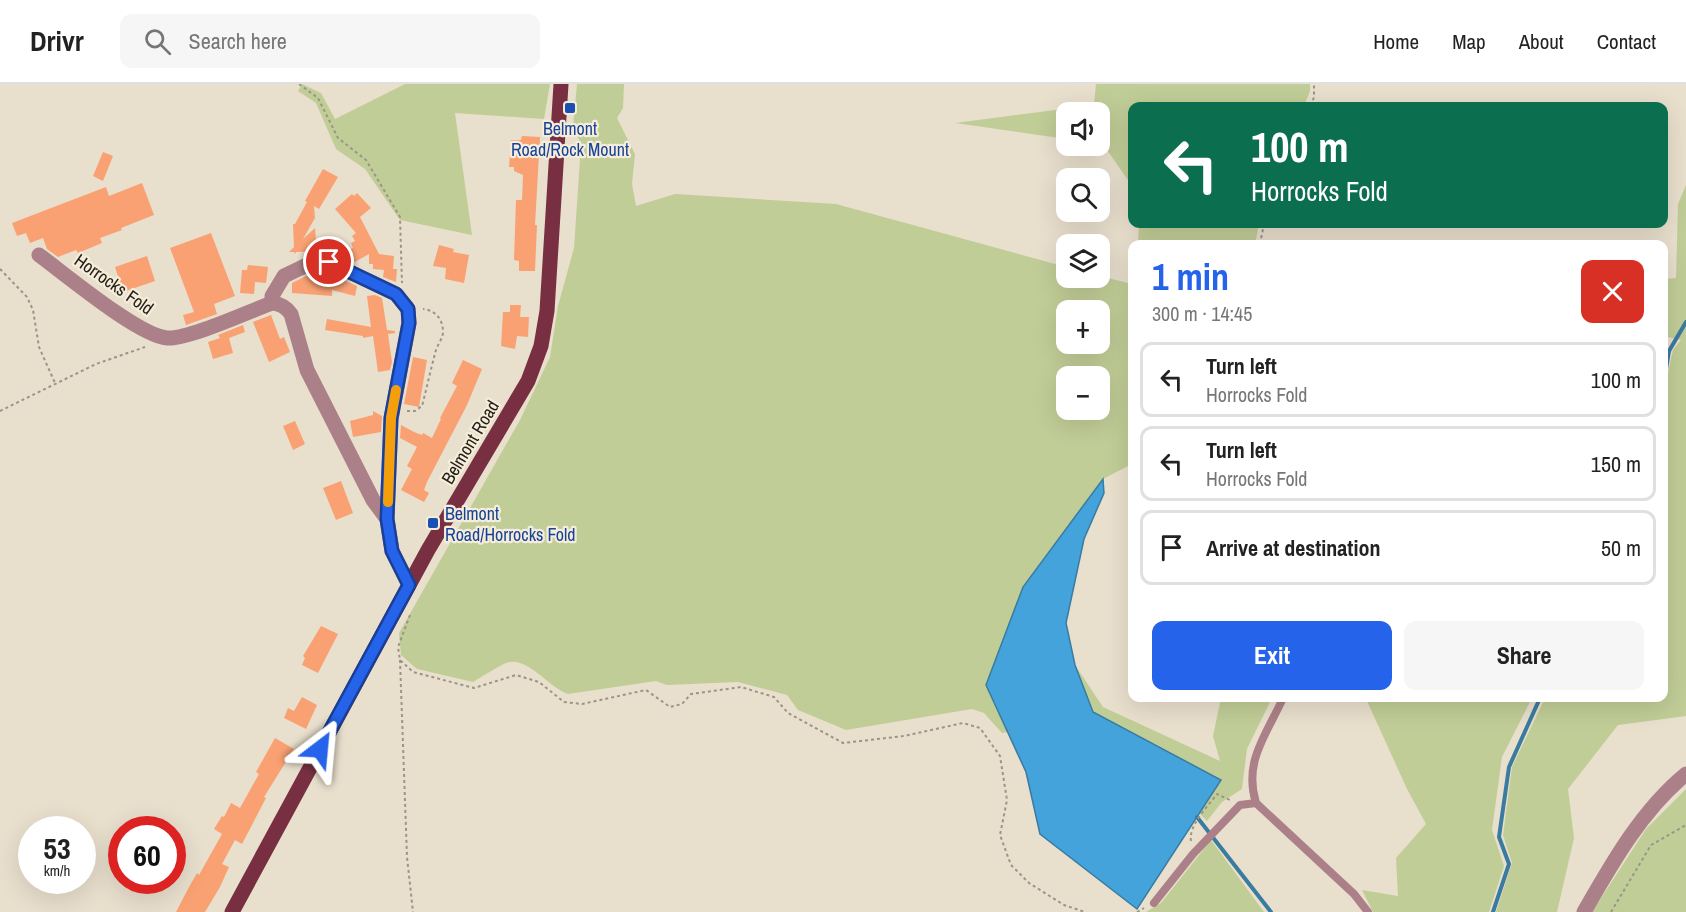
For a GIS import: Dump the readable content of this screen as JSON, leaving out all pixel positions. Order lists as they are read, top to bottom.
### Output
{
  "streets": {
    "main road": ["Belmont Road"],
    "street": ["Horrocks Fold"]
  },
  "places": {
    "transit": ["Belmont Road/Rock Mount", "Belmont Road/Horrocks Fold"]
  },
  "page": {
    "header": "Drivr",
    "search": "Search here",
    "nav": [
      "Home",
      "Map",
      "About",
      "Contact"
    ],
    "map_buttons": ["+", "−"],
    "turn": ["100 m", "Horrocks Fold"],
    "heading": ["1 min", "300 m · 14:45"],
    "list": [
      {
        "name": "Turn left",
        "note": "Horrocks Fold",
        "value": "100 m"
      },
      {
        "name": "Turn left",
        "note": "Horrocks Fold",
        "value": "150 m"
      },
      {
        "name": "Arrive at destination",
        "value": "50 m"
      }
    ],
    "buttons": ["Exit", "Share"],
    "speed": "53 km/h",
    "limit": "60"
  }
}
